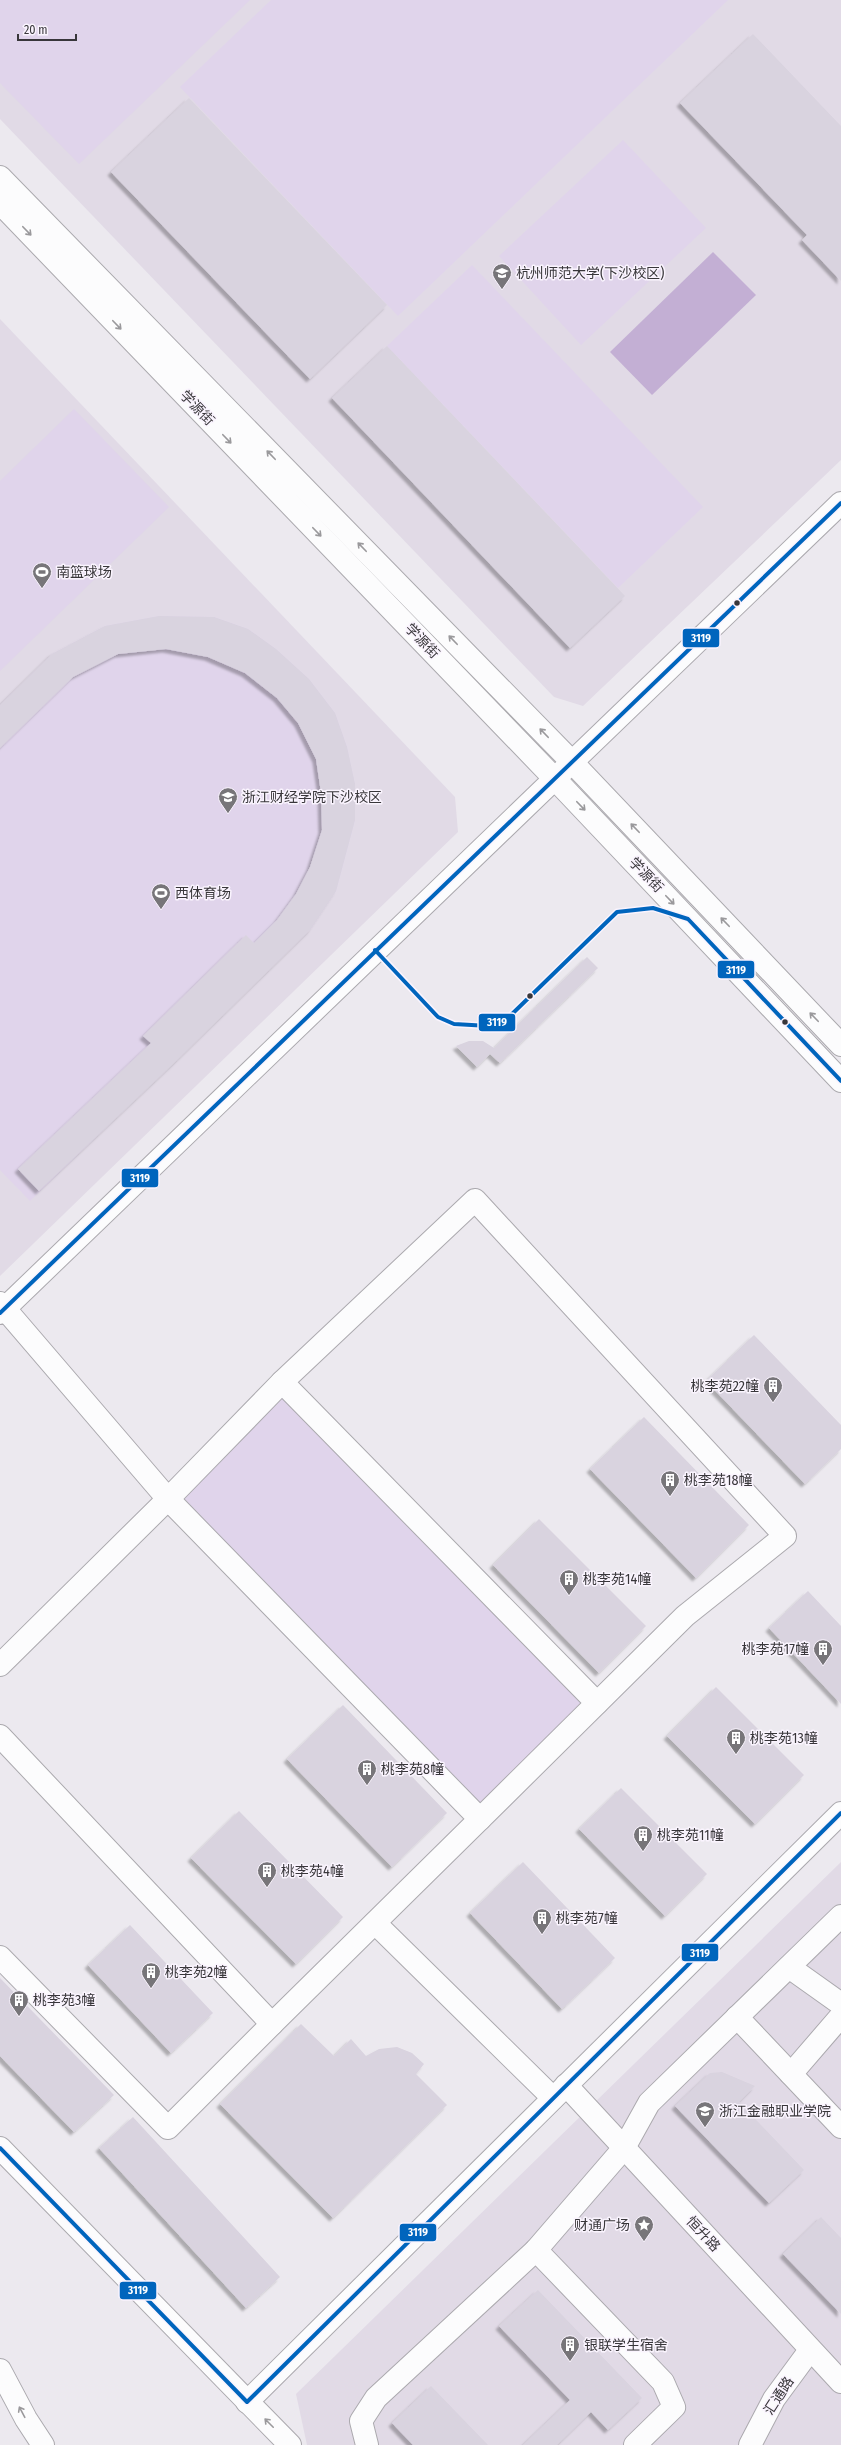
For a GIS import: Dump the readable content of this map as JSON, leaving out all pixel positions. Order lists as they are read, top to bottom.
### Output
{
  "streets": {
    "main road": ["学源街", "恒升路", "汇通路"]
  },
  "crossings": [
    ["恒升路", "汇通路"]
  ],
  "places": {
    "school or university": ["杭州师范大学(下沙校区)", "浙江财经学院下沙校区", "浙江金融职业学院"],
    "sports": ["南篮球场", "西体育场"],
    "building": [
      "桃李苑22幢",
      "桃李苑18幢",
      "桃李苑14幢",
      "桃李苑17幢",
      "桃李苑13幢",
      "桃李苑8幢",
      "桃李苑11幢",
      "桃李苑4幢",
      "桃李苑7幢",
      "桃李苑2幢",
      "桃李苑3幢",
      "银联学生宿舍"
    ],
    "place": ["财通广场"]
  },
  "lines": ["transit line 3119"],
  "scale_bar": "20 m"
}
